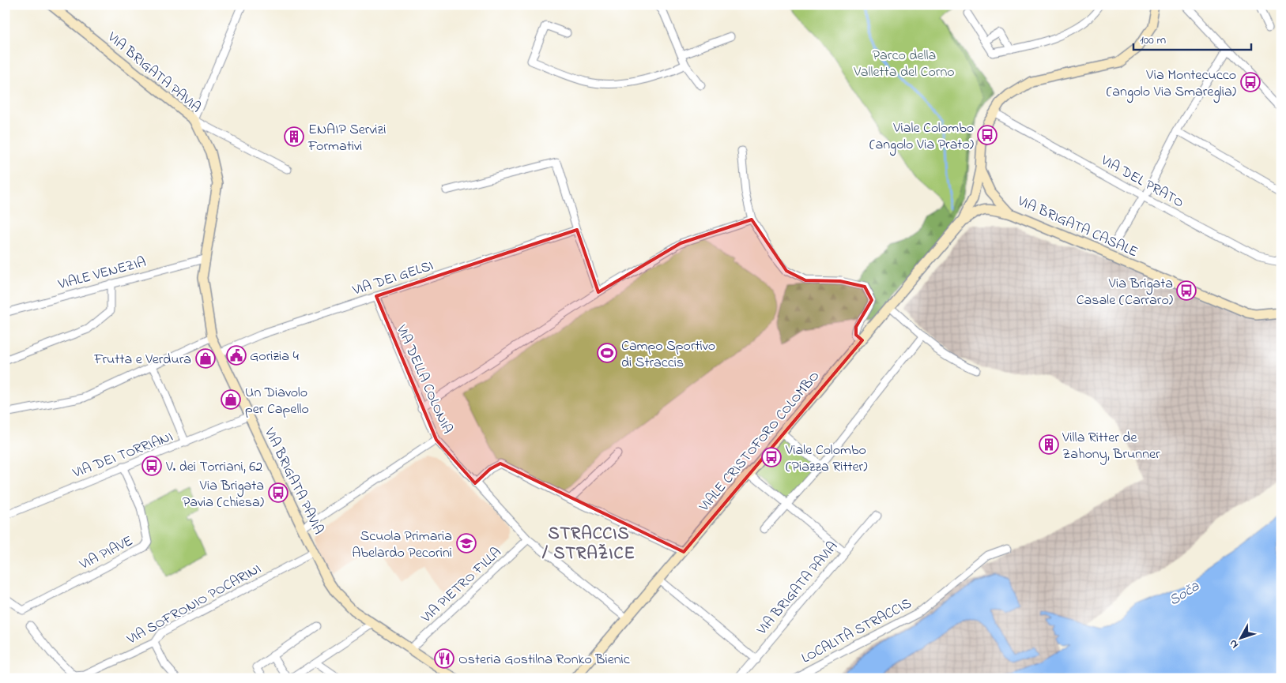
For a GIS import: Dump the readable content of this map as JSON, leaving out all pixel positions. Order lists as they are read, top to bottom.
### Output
{
  "streets": {
    "street": [
      "VIA BRIGATA PAVIA",
      "VIA DEL PRATO",
      "VIA BRIGATA CASALE",
      "VIALE VENEZIA",
      "VIA DEI GELSI",
      "VIA DELLA COLONIA",
      "VIALE CRISTOFORO COLOMBO",
      "VIA DEI TORRIANI",
      "VIA PIAVE",
      "VIA PIETRO FILLA",
      "VIA SOFRONIO POCARINI",
      "LOCALITÀ STRACCIS"
    ]
  },
  "crossings": [
    ["VIA BRIGATA PAVIA", "VIALE VENEZIA"],
    ["VIA BRIGATA PAVIA", "VIA DEI GELSI"],
    ["VIA BRIGATA PAVIA", "VIA DEI TORRIANI"],
    ["VIA BRIGATA PAVIA", "VIA PIETRO FILLA"],
    ["VIA BRIGATA PAVIA", "VIA SOFRONIO POCARINI"],
    ["VIA DEL PRATO", "VIA BRIGATA CASALE"],
    ["VIA BRIGATA CASALE", "VIALE CRISTOFORO COLOMBO"],
    ["VIA DEI GELSI", "VIA DELLA COLONIA"],
    ["VIA DELLA COLONIA", "VIALE CRISTOFORO COLOMBO"],
    ["VIA DELLA COLONIA", "VIA PIETRO FILLA"],
    ["VIA DEI TORRIANI", "VIA PIAVE"]
  ],
  "districts": ["STRACCIS / STRAŽICE"],
  "water": ["Soča"],
  "parks": ["Parco della Valletta del Corno"],
  "places": {
    "bus stop": [
      "Via Montecucco (angolo Via Smareglia)",
      "Viale Colombo (angolo Via Prato)",
      "Via Brigata Casale (Carraro)",
      "Viale Colombo (Piazza Ritter)",
      "V. dei Torriani, 62",
      "Via Brigata Pavia (chiesa)"
    ],
    "building": ["ENAIP Servizi Formativi", "Villa Ritter de Zahony, Brunner"],
    "sports": ["Campo Sportivo di Straccis"],
    "public building": ["Gorizia 4"],
    "shop": ["Frutta e Verdura", "Un Diavolo per Capello"],
    "school or university": ["Scuola Primaria Abelardo Pecorini"],
    "restaurant": ["Osteria Gostilna Ronko Bienic"]
  },
  "scale_bar": "100 m",
  "north": "bottom left"
}
